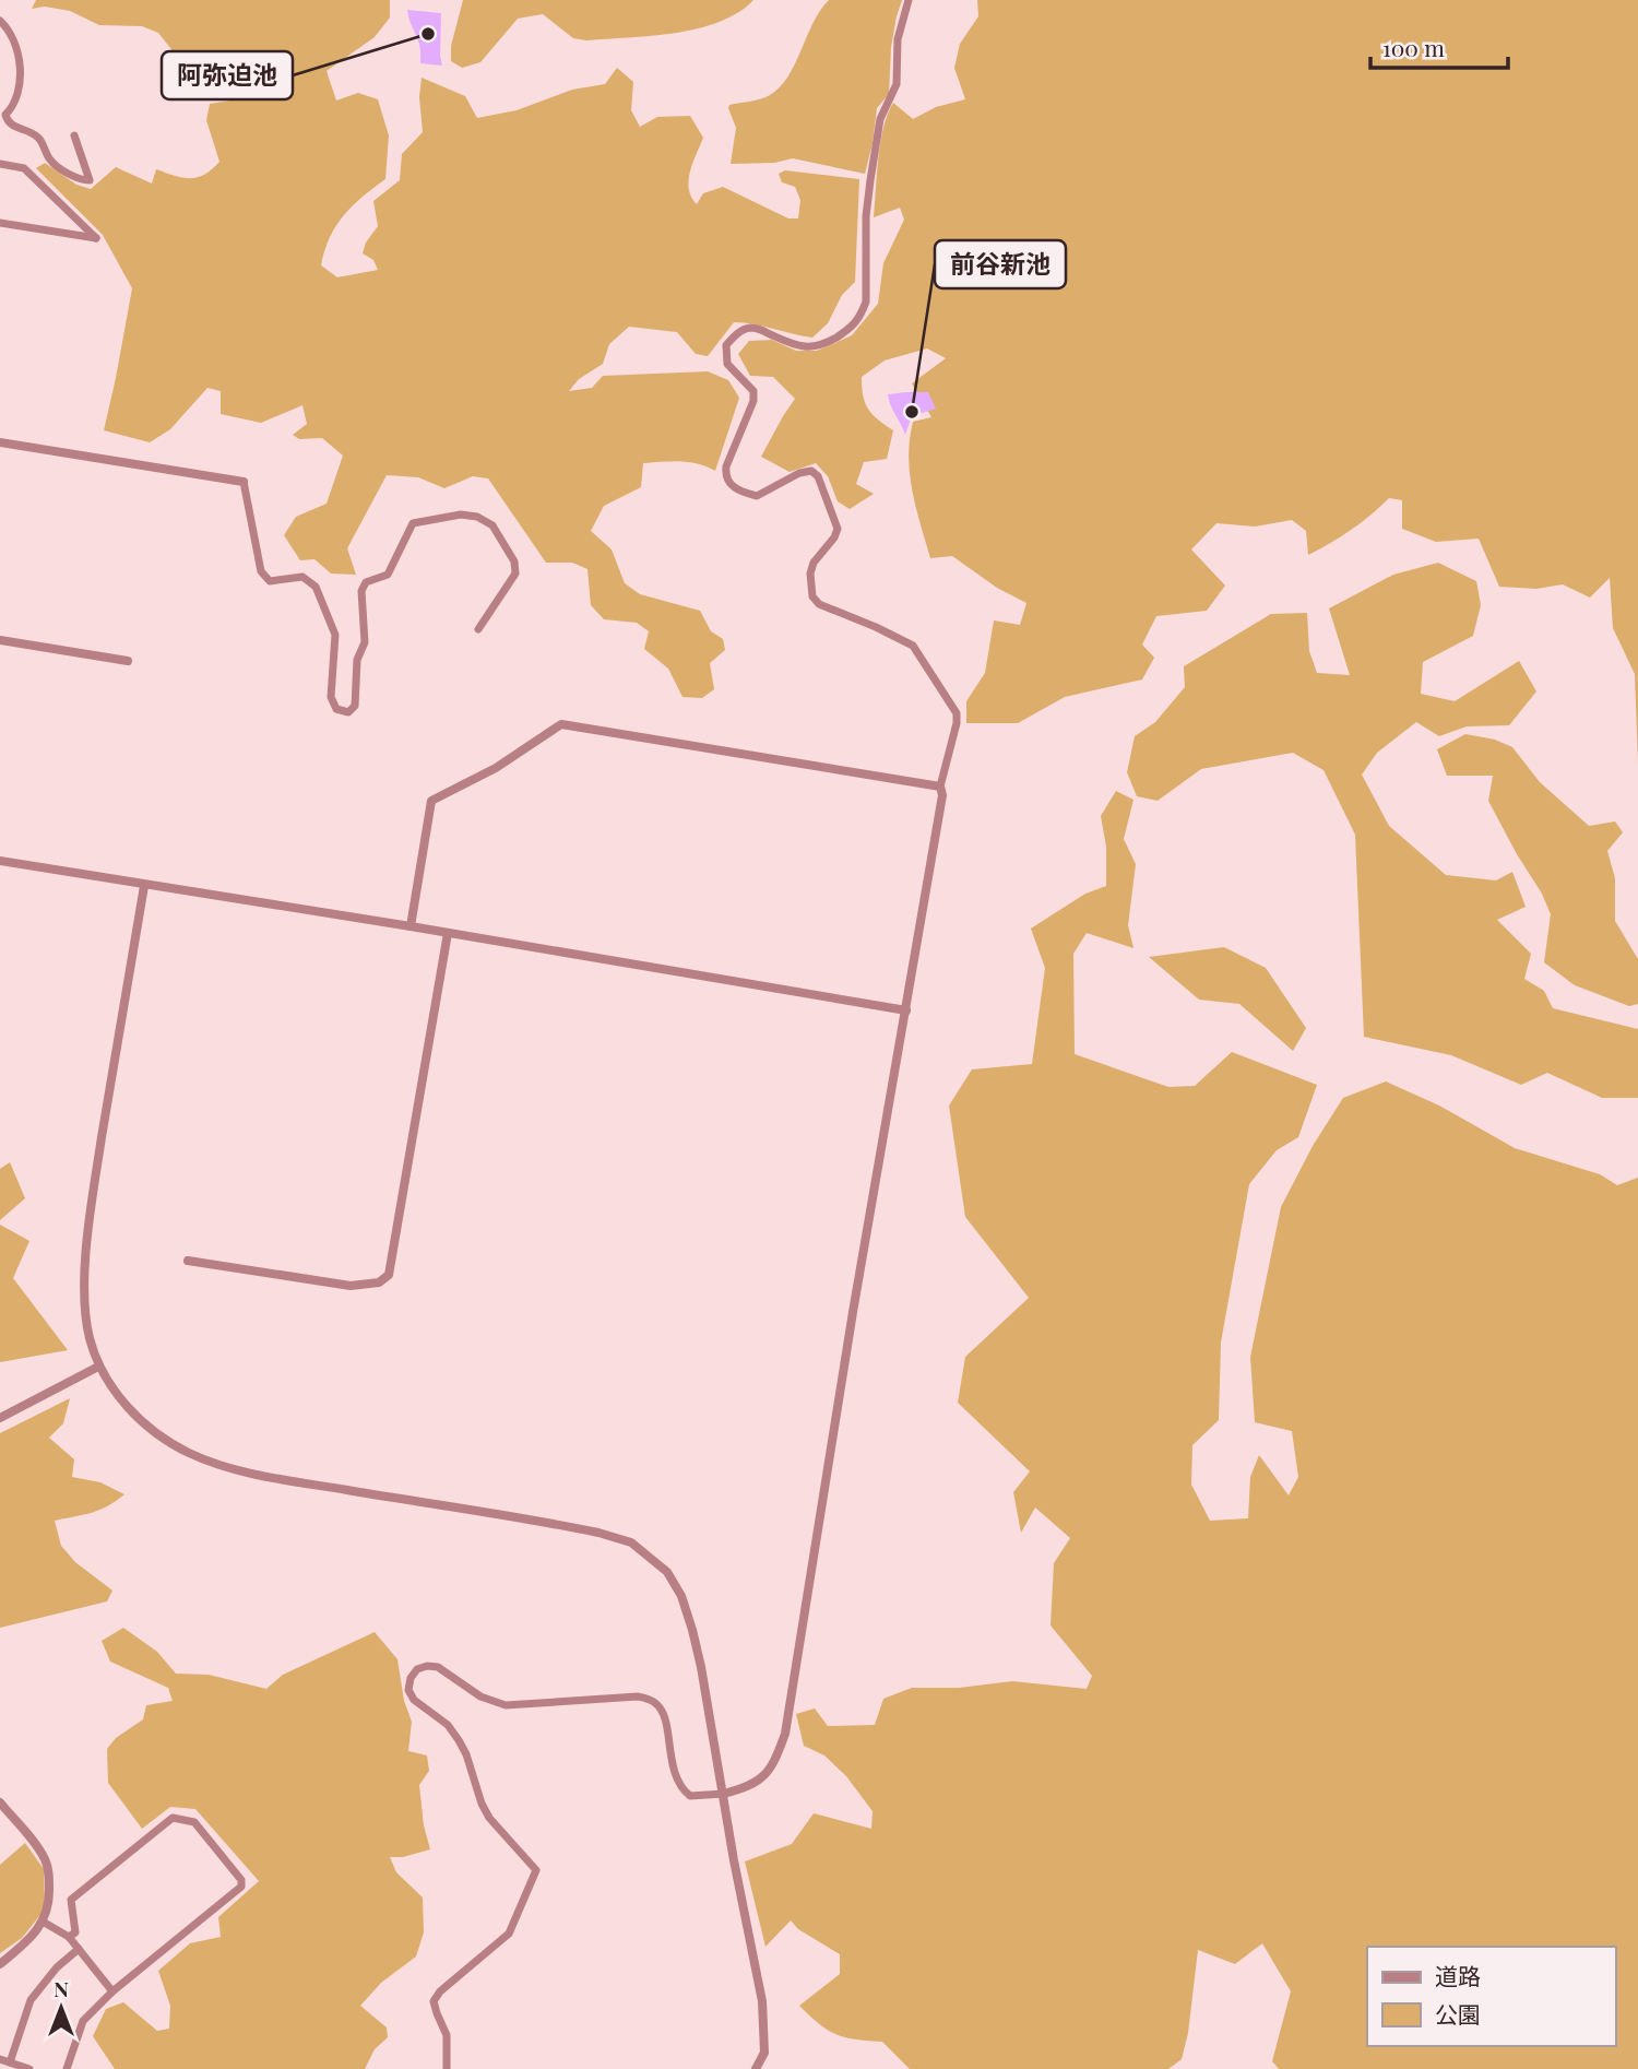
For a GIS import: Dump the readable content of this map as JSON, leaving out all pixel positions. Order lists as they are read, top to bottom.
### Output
{
  "places": ["阿弥迫池", "前谷新池"],
  "legend": ["道路", "公園"],
  "scale_bar": "100 m",
  "north": "top"
}
